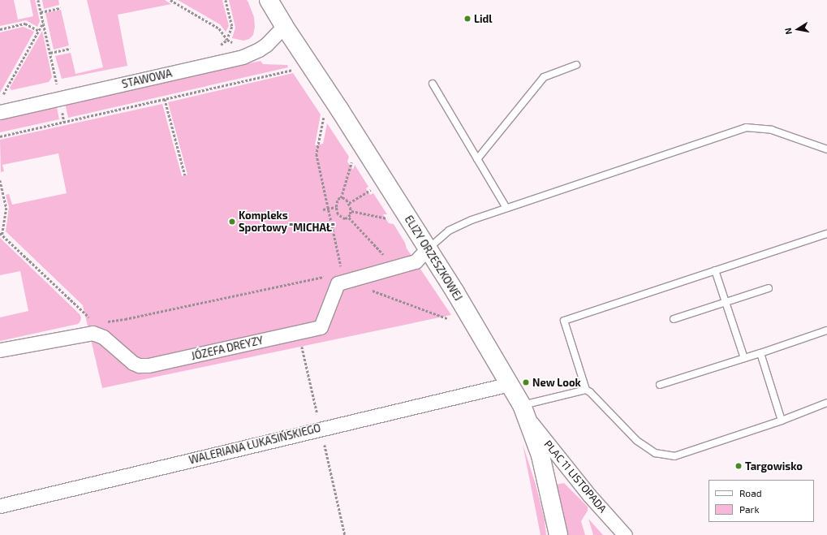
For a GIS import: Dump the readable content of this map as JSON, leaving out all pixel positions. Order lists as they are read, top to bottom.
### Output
{
  "streets": {
    "street": [
      "STAWOWA",
      "ELIZY ORZESZKOWEJ",
      "JÓZEFA DREYZY",
      "WALERIANA ŁUKASIŃSKIEGO",
      "PLAC 11 LISTOPADA"
    ]
  },
  "crossings": [
    ["STAWOWA", "ELIZY ORZESZKOWEJ"],
    ["ELIZY ORZESZKOWEJ", "JÓZEFA DREYZY"],
    ["ELIZY ORZESZKOWEJ", "WALERIANA ŁUKASIŃSKIEGO"],
    ["ELIZY ORZESZKOWEJ", "PLAC 11 LISTOPADA"]
  ],
  "places": [
    "Lidl",
    "Kompleks Sportowy \"MICHAŁ\"",
    "New Look",
    "Targowisko"
  ],
  "legend": ["Road", "Park"],
  "north": "left"
}
